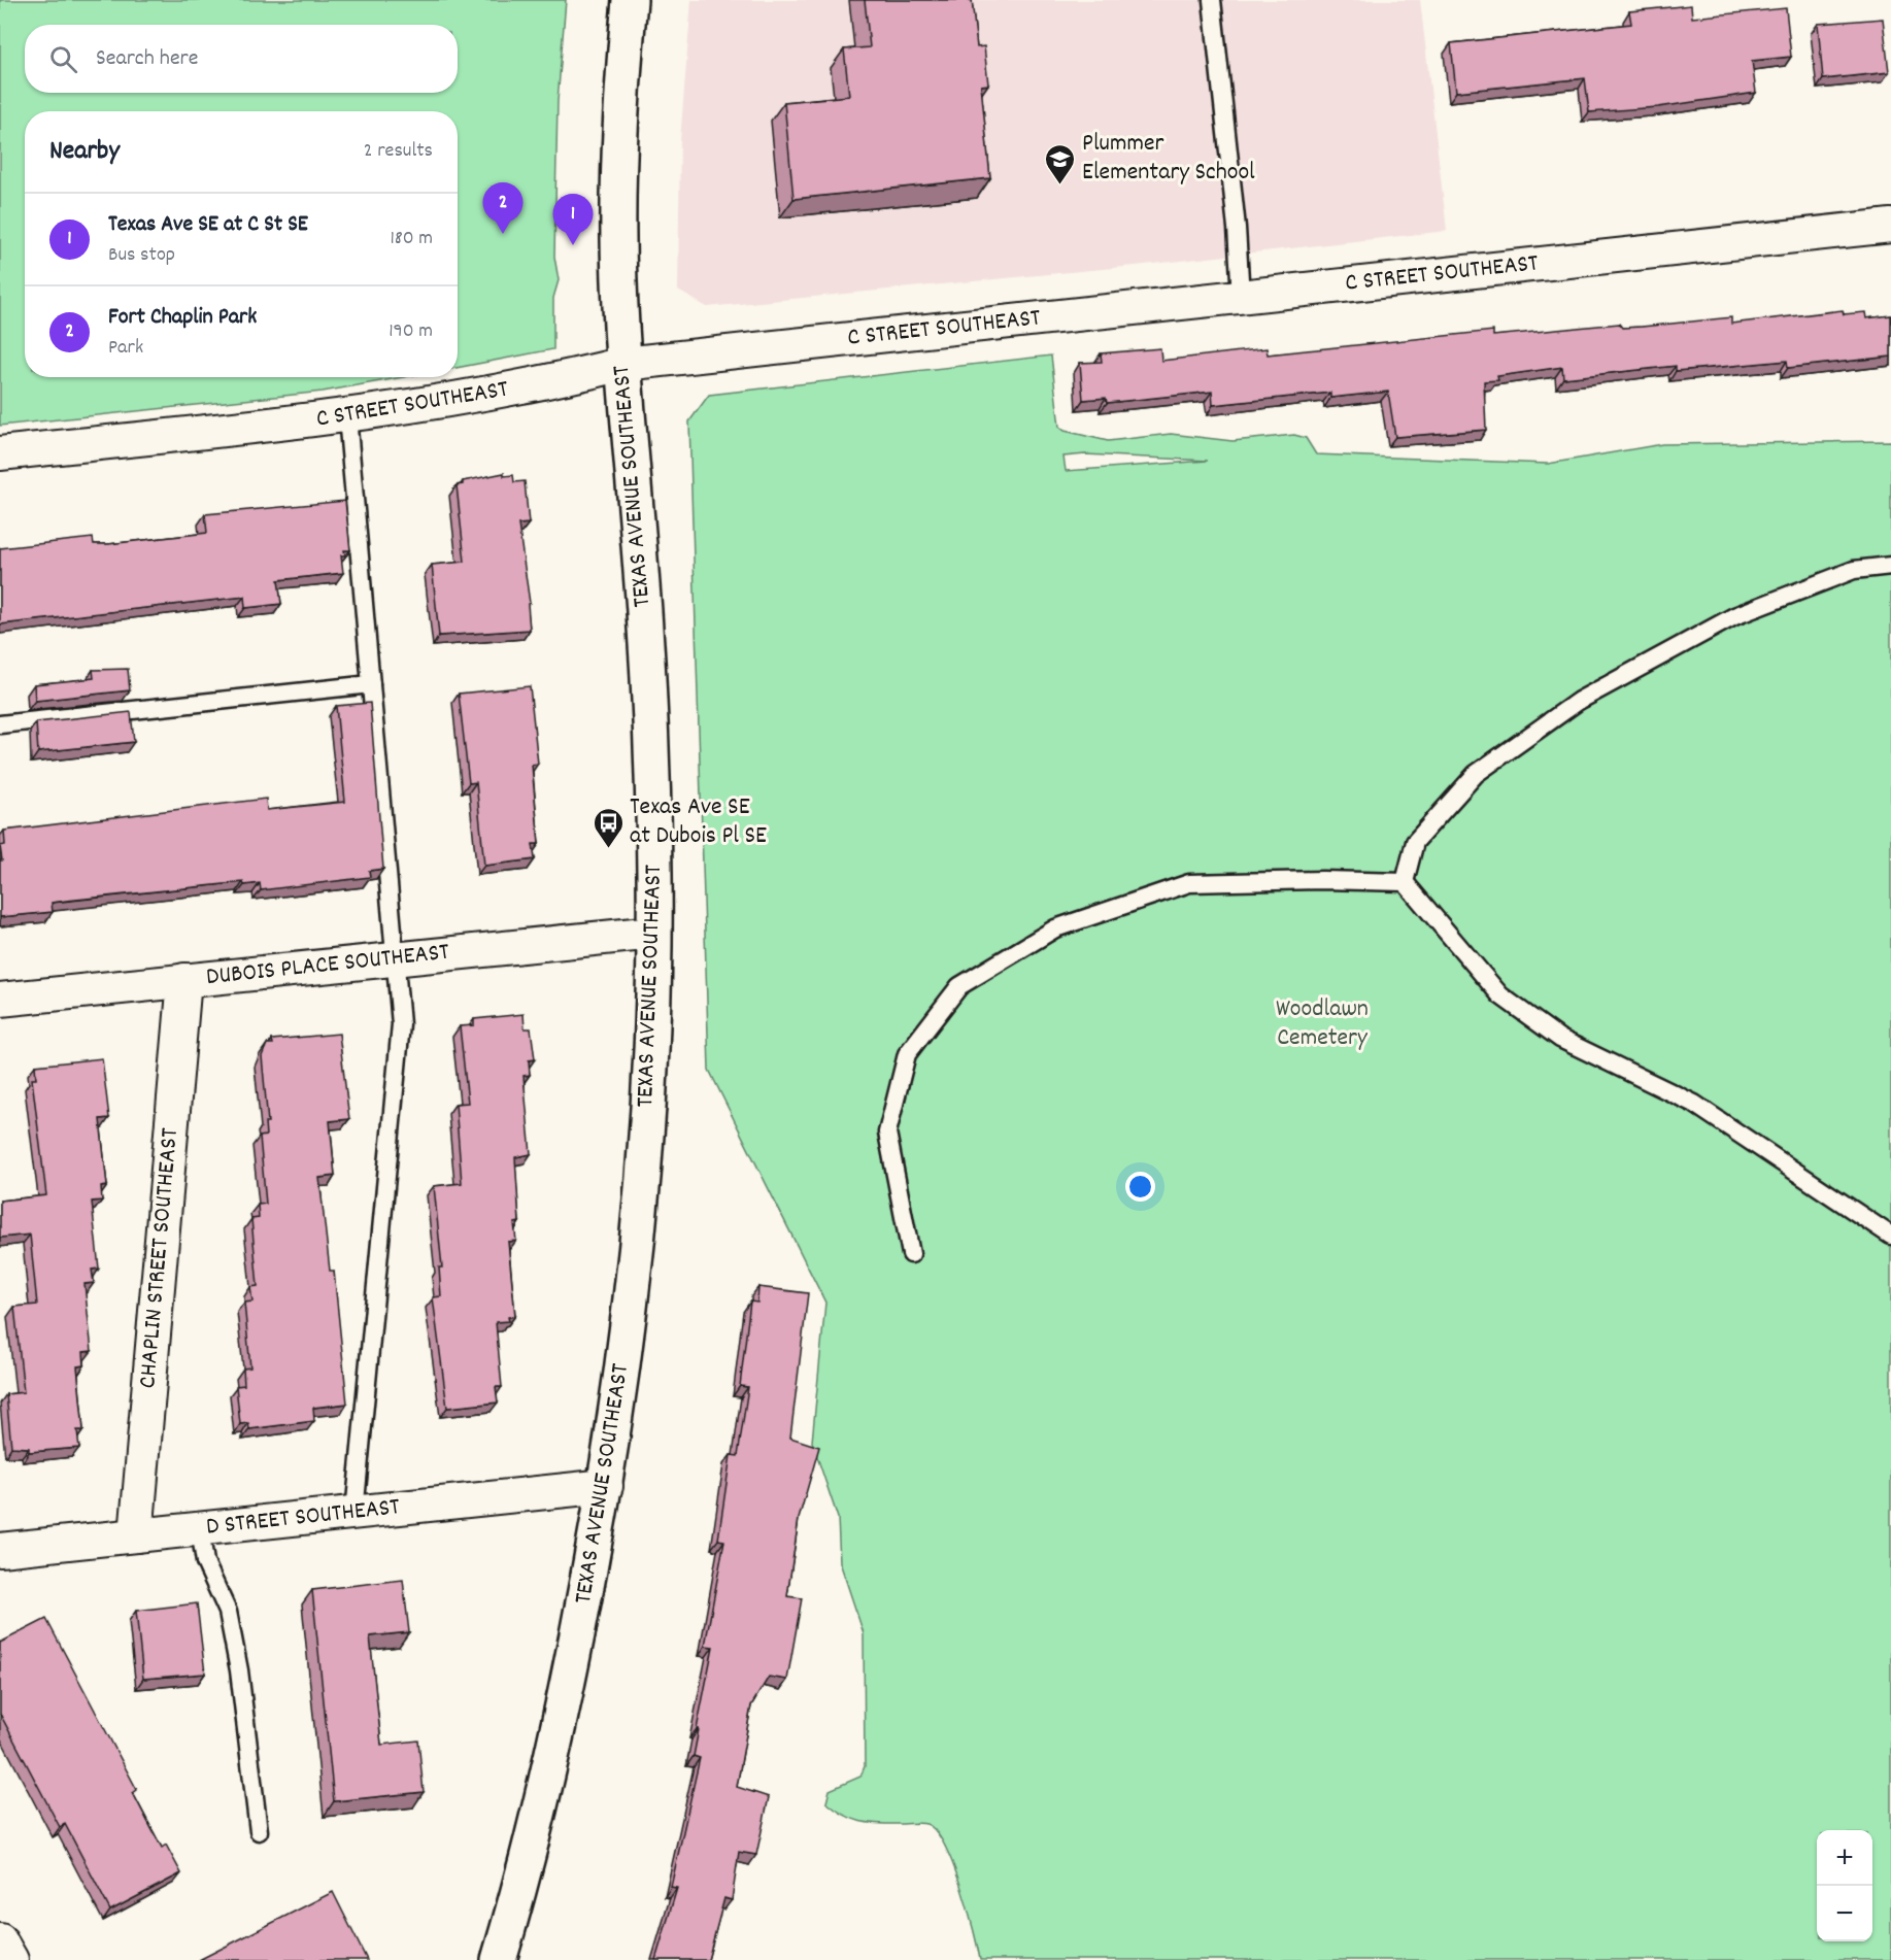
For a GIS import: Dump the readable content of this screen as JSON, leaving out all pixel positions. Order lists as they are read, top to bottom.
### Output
{
  "streets": {
    "main road": ["TEXAS AVENUE SOUTHEAST"],
    "street": [
      "C STREET SOUTHEAST",
      "DUBOIS PLACE SOUTHEAST",
      "CHAPLIN STREET SOUTHEAST",
      "D STREET SOUTHEAST"
    ]
  },
  "crossings": [
    ["C STREET SOUTHEAST", "TEXAS AVENUE SOUTHEAST"],
    ["TEXAS AVENUE SOUTHEAST", "DUBOIS PLACE SOUTHEAST"],
    ["TEXAS AVENUE SOUTHEAST", "D STREET SOUTHEAST"],
    ["DUBOIS PLACE SOUTHEAST", "CHAPLIN STREET SOUTHEAST"],
    ["CHAPLIN STREET SOUTHEAST", "D STREET SOUTHEAST"]
  ],
  "parks": ["Woodlawn Cemetery"],
  "places": {
    "school or university": ["Plummer Elementary School"],
    "bus stop": ["Texas Ave SE at Dubois Pl SE"]
  },
  "page": {
    "search": "Search here",
    "heading": ["Nearby", "2 results"],
    "pins": ["2", "1"],
    "list": [
      {
        "mark": "1",
        "name": "Texas Ave SE at C St SE",
        "note": "Bus stop",
        "value": "180 m"
      },
      {
        "mark": "2",
        "name": "Fort Chaplin Park",
        "note": "Park",
        "value": "190 m"
      }
    ],
    "map_buttons": ["+", "−"]
  }
}
